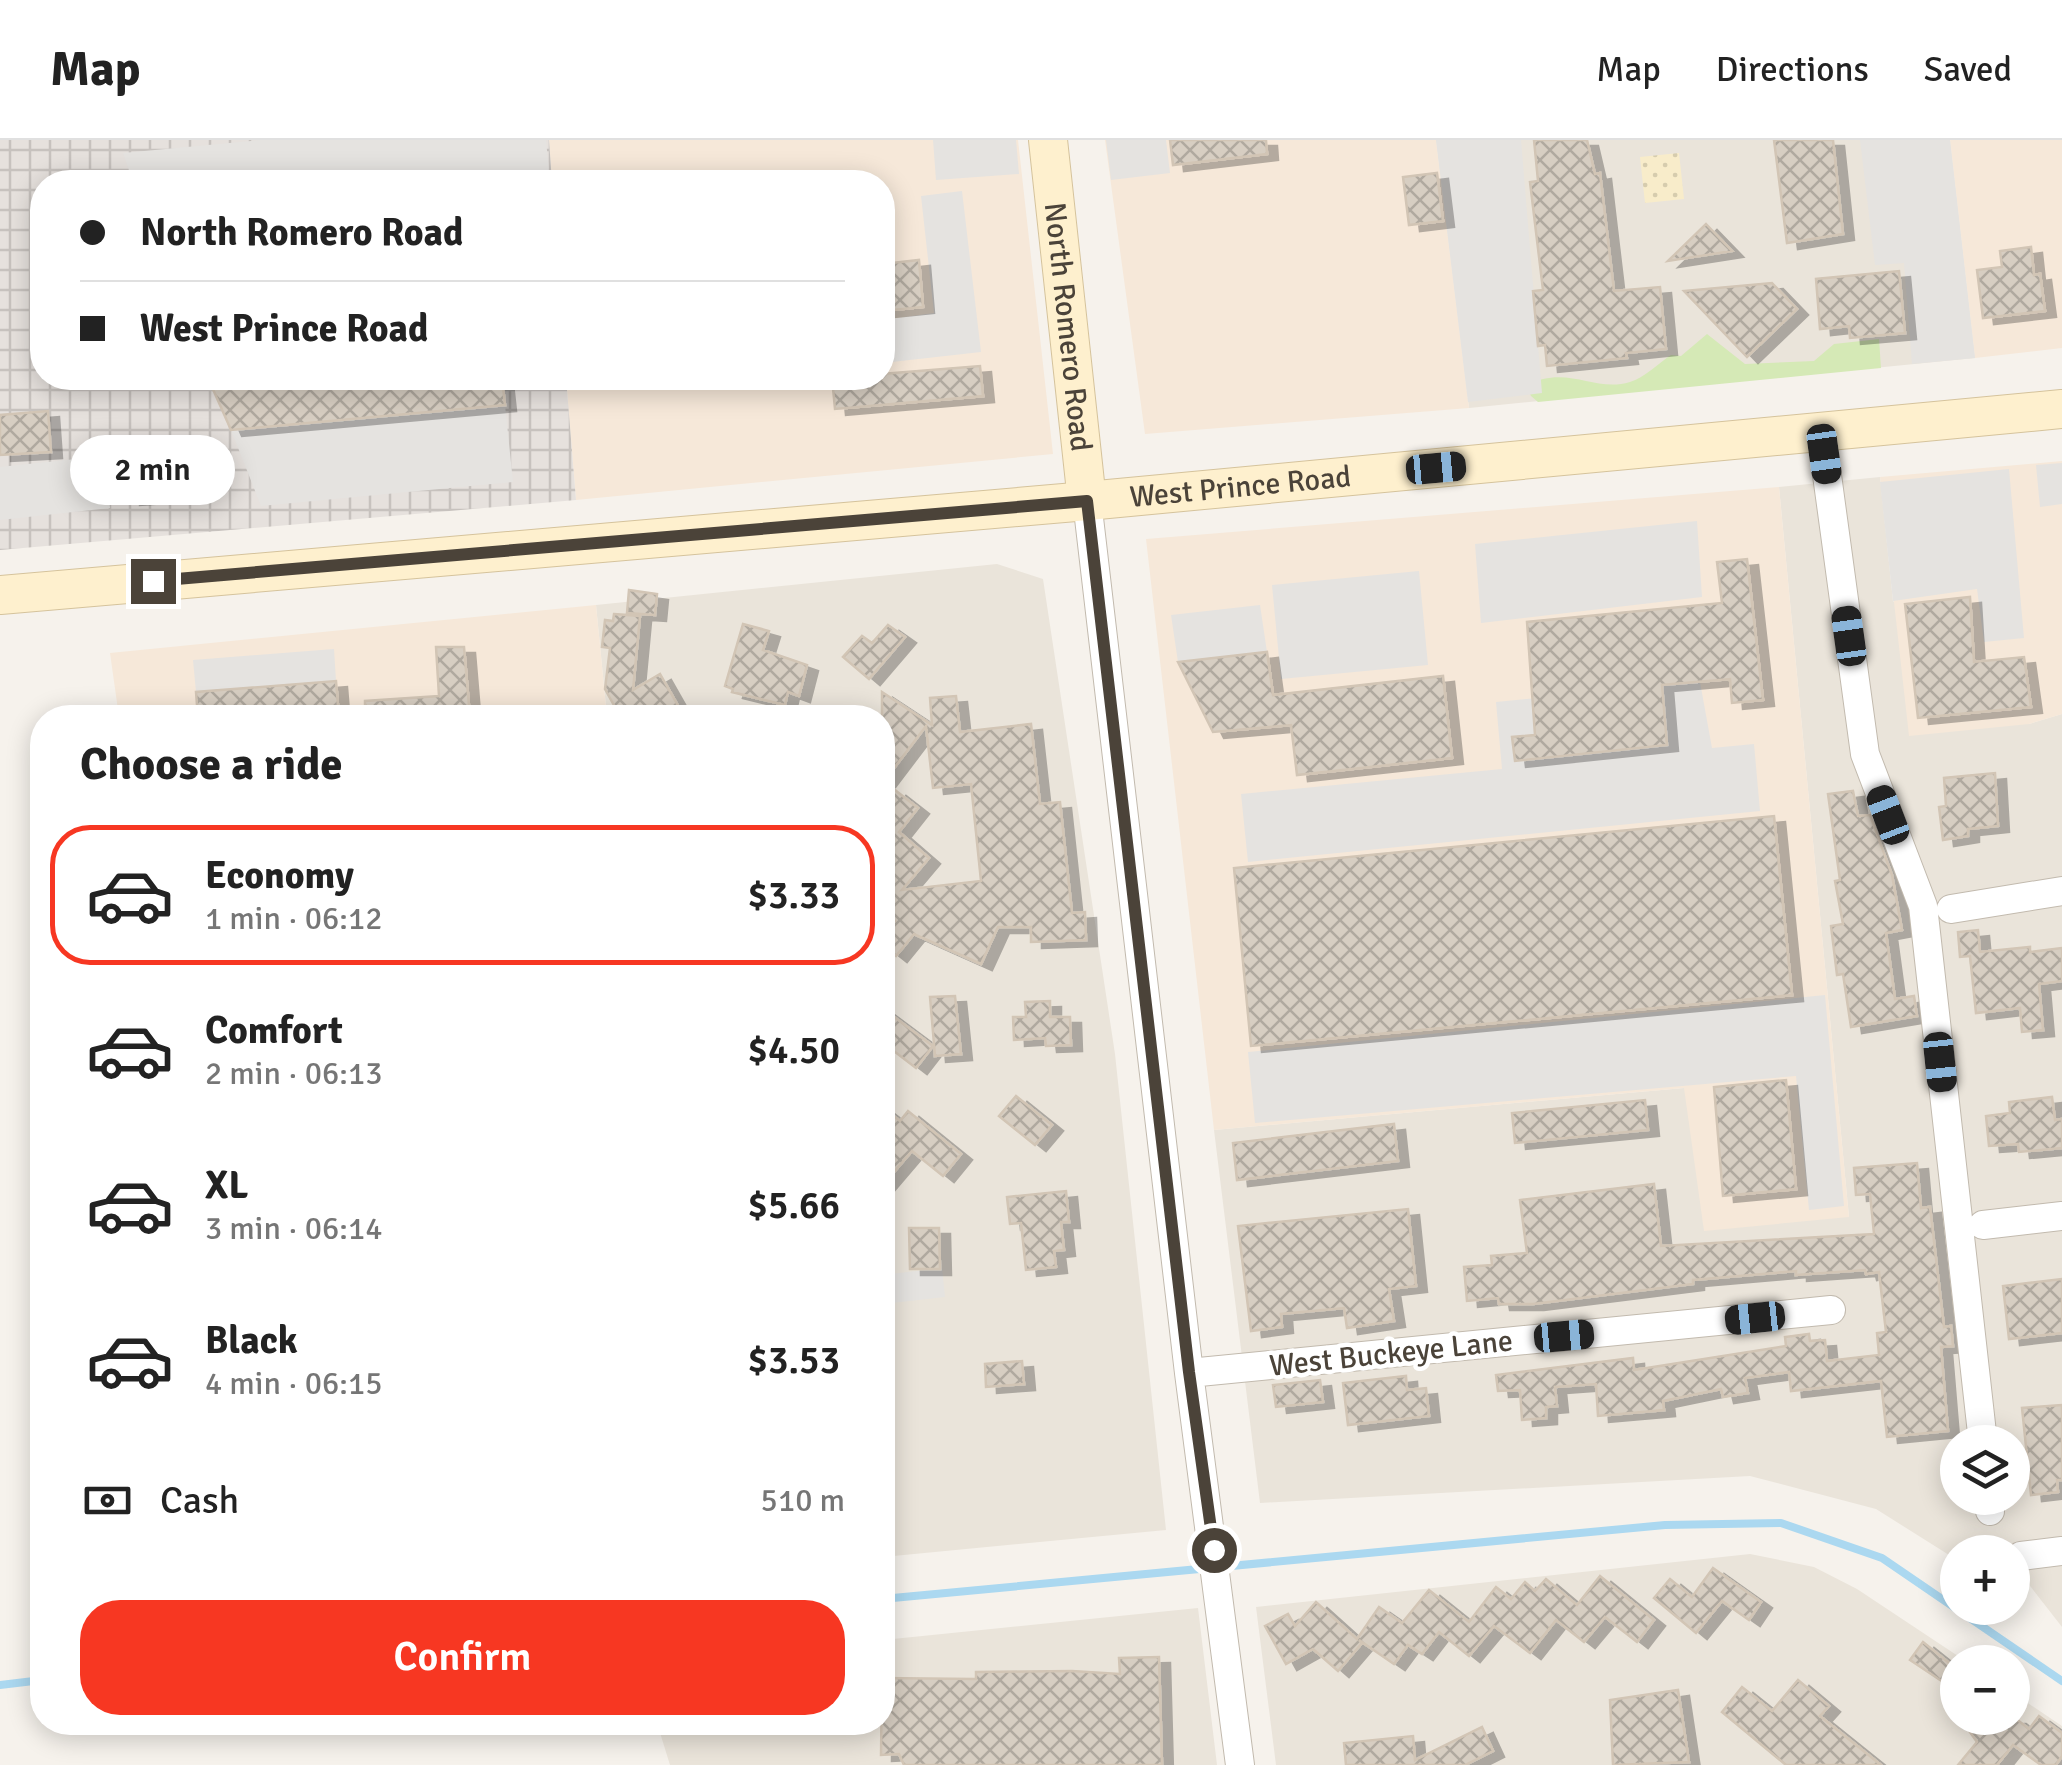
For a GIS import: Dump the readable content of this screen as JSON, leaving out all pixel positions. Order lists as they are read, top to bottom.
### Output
{
  "streets": {
    "main road": ["North Romero Road", "West Prince Road"],
    "street": ["West Buckeye Lane"]
  },
  "crossings": [
    ["North Romero Road", "West Prince Road"],
    ["North Romero Road", "West Buckeye Lane"]
  ],
  "page": {
    "header": "Map",
    "nav": ["Map", "Directions", "Saved"],
    "banner": ["North Romero Road", "West Prince Road"],
    "bubble": "2 min",
    "heading": "Choose a ride",
    "list": [
      {
        "name": "Economy",
        "note": "1 min · 06:12",
        "value": "$3.33"
      },
      {
        "name": "Comfort",
        "note": "2 min · 06:13",
        "value": "$4.50"
      },
      {
        "name": "XL",
        "note": "3 min · 06:14",
        "value": "$5.66"
      },
      {
        "name": "Black",
        "note": "4 min · 06:15",
        "value": "$3.53"
      }
    ],
    "map_buttons": ["+", "−"],
    "pay": ["Cash", "510 m"],
    "buttons": "Confirm"
  }
}
